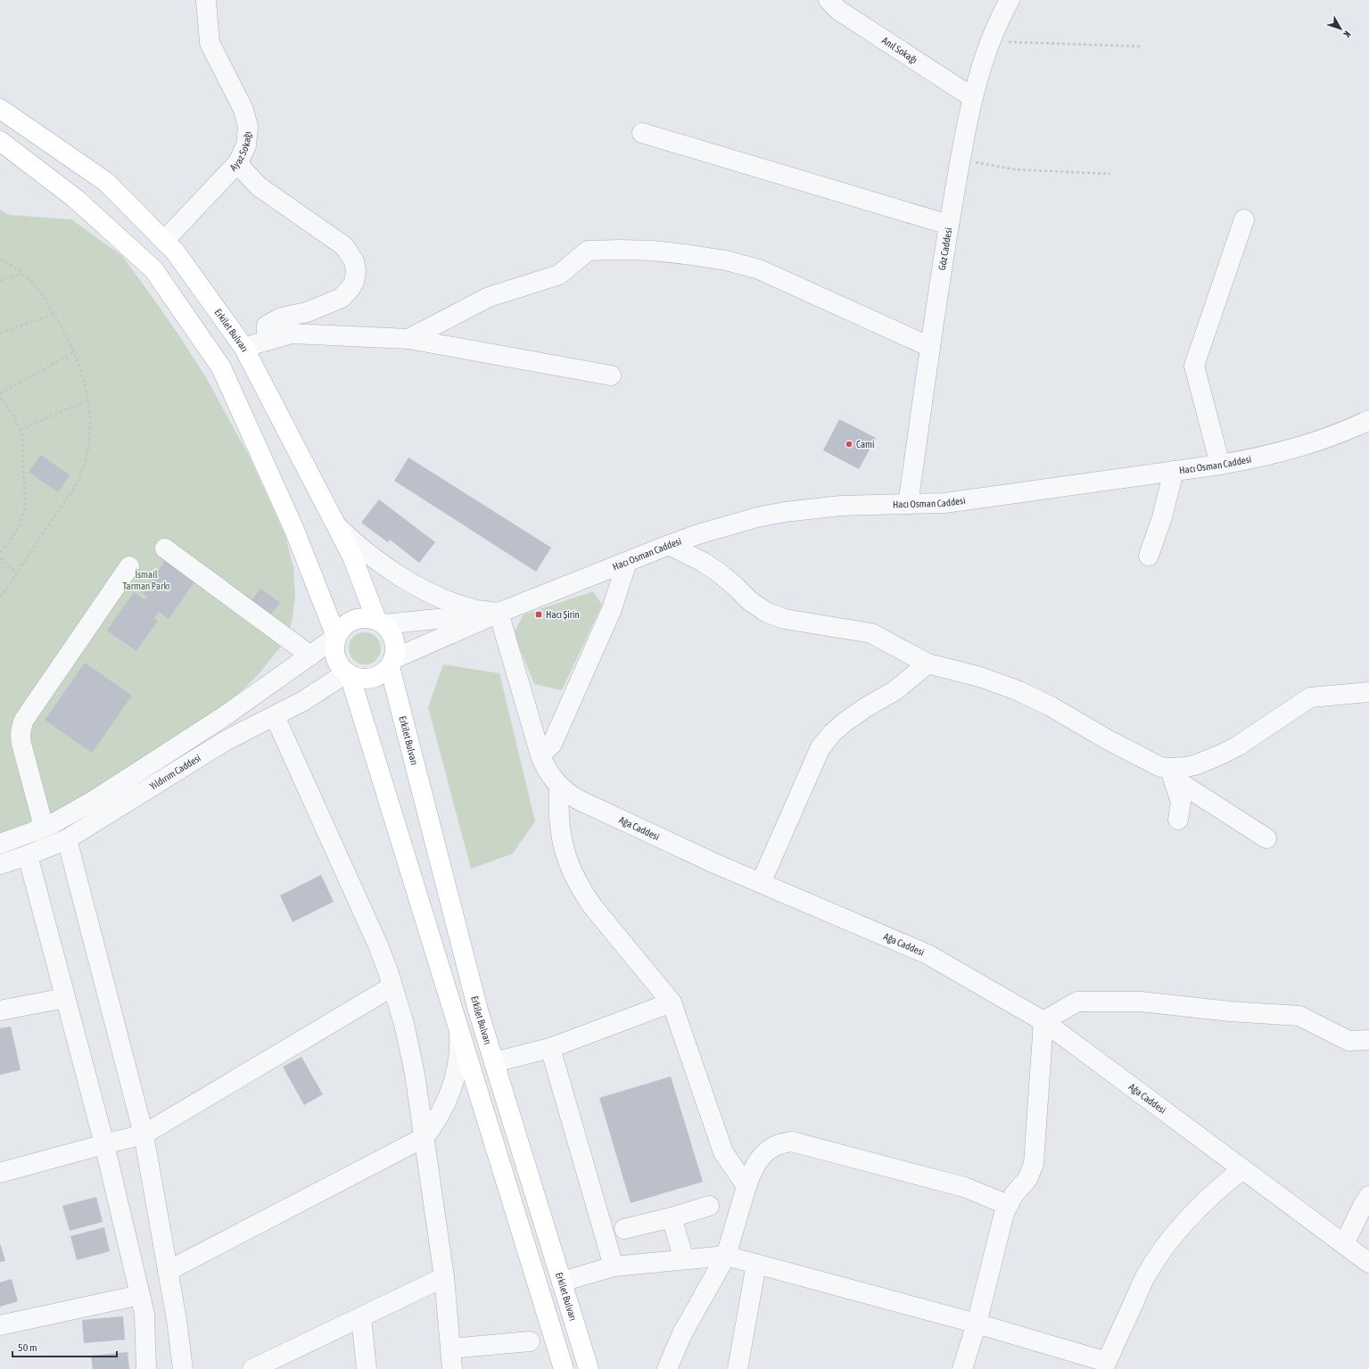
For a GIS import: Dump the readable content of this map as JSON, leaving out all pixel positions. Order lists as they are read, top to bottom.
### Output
{
  "streets": {
    "main road": ["Erkilet Bulvarı"],
    "street": [
      "Anıl Sokağı",
      "Ayaz Sokağı",
      "Göz Caddesi",
      "Hacı Osman Caddesi",
      "Yıldırım Caddesi",
      "Ağa Caddesi"
    ]
  },
  "crossings": [
    ["Anıl Sokağı", "Göz Caddesi"],
    ["Ayaz Sokağı", "Erkilet Bulvarı"],
    ["Göz Caddesi", "Hacı Osman Caddesi"],
    ["Erkilet Bulvarı", "Yıldırım Caddesi"],
    ["Hacı Osman Caddesi", "Ağa Caddesi"]
  ],
  "parks": ["İsmail Tarman Parkı"],
  "places": {
    "other": ["Cami"],
    "transit": ["Hacı Şirin"]
  },
  "scale_bar": "50 m",
  "north": "bottom right"
}
